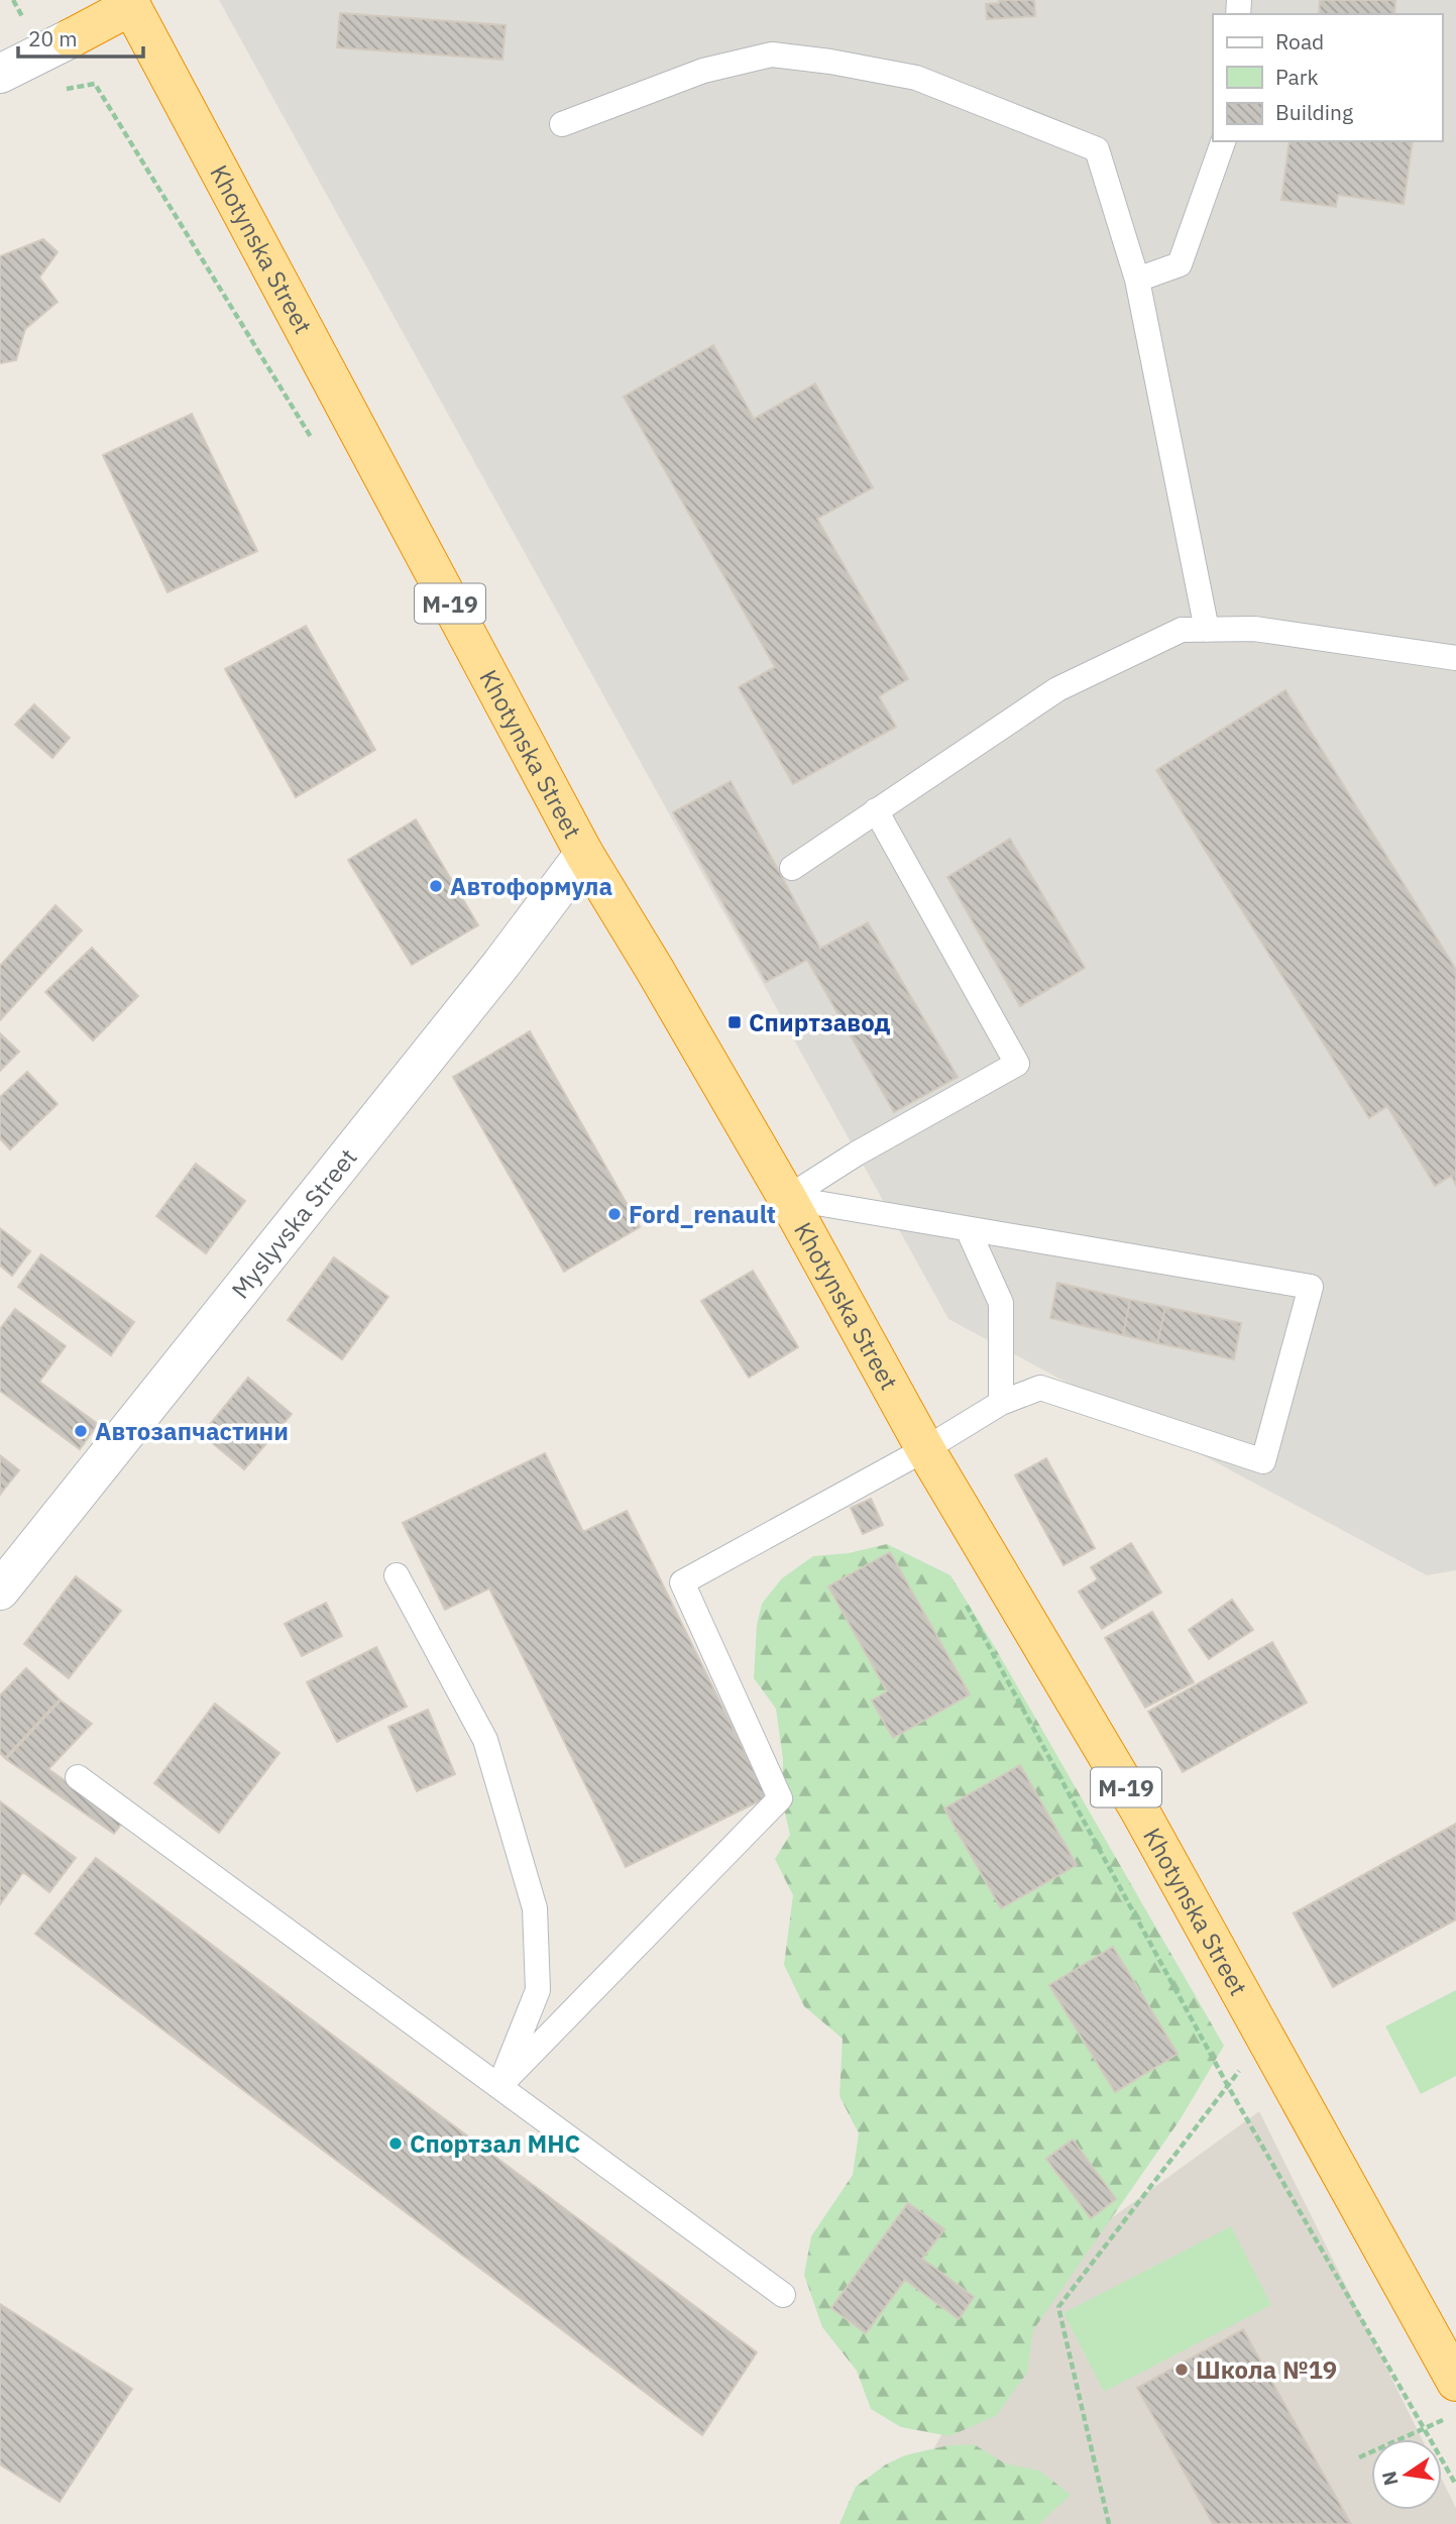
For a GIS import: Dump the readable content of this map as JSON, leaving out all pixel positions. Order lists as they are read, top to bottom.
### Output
{
  "streets": {
    "highway": ["Khotynska Street", "М-19"],
    "street": ["Myslyvska Street"]
  },
  "crossings": [
    ["Khotynska Street", "Myslyvska Street"]
  ],
  "places": {
    "other": [
      "Автоформула",
      "Ford_renault",
      "Автозапчастини",
      "Спортзал МНС",
      "Школа №19"
    ],
    "transit": ["Спиртзавод"]
  },
  "legend": ["Road", "Park", "Building"],
  "scale_bar": "20 m",
  "north": "left"
}
